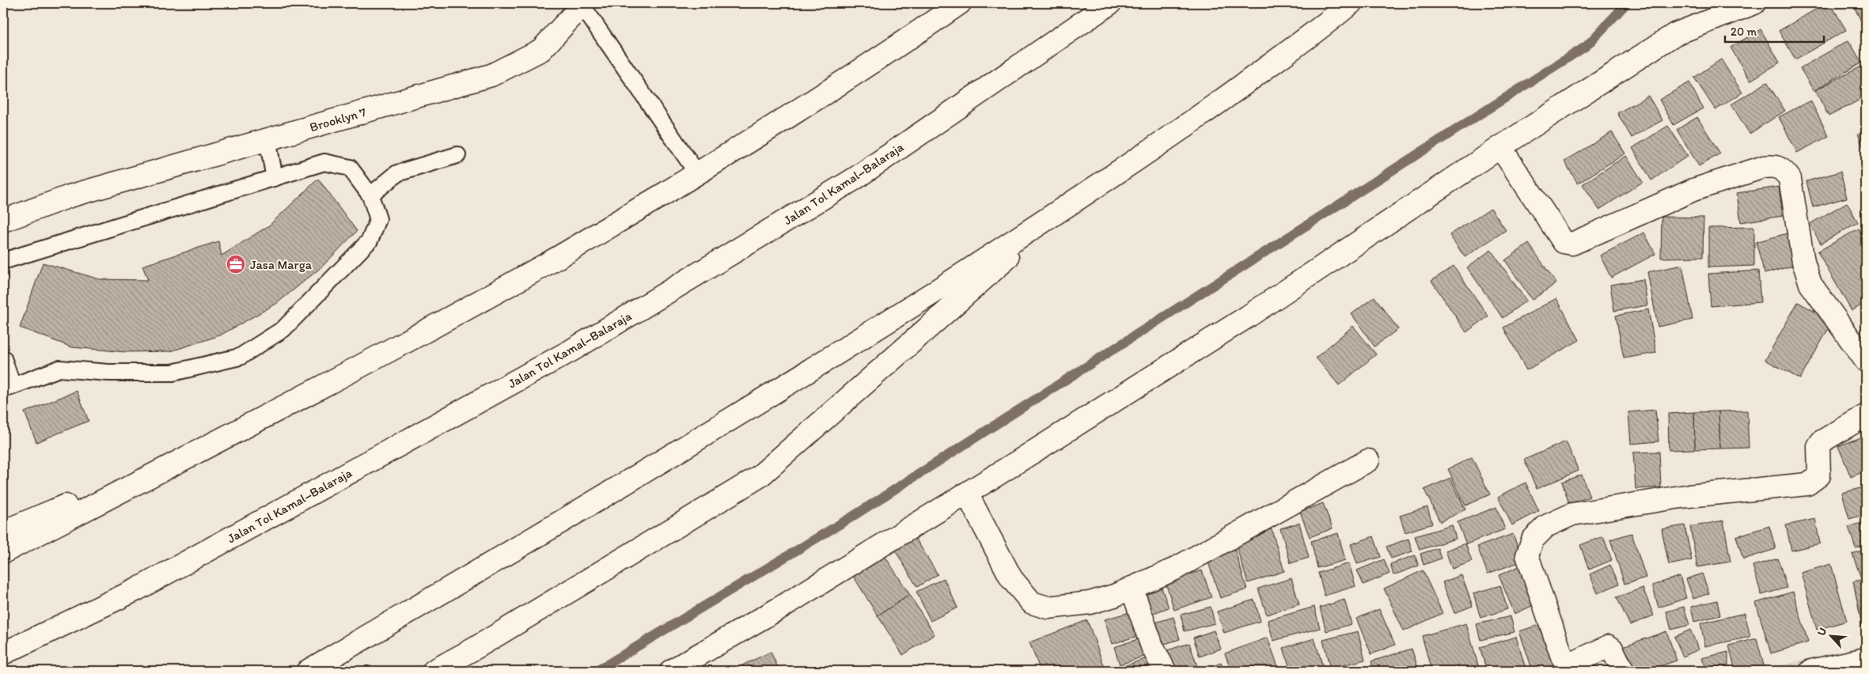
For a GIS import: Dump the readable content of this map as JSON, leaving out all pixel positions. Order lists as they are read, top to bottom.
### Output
{
  "streets": {
    "main road": ["Brooklyn 7", "Jalan Tol Kamal–Balaraja"]
  },
  "places": {
    "office": ["Jasa Marga"]
  },
  "scale_bar": "20 m",
  "north": "top left"
}
